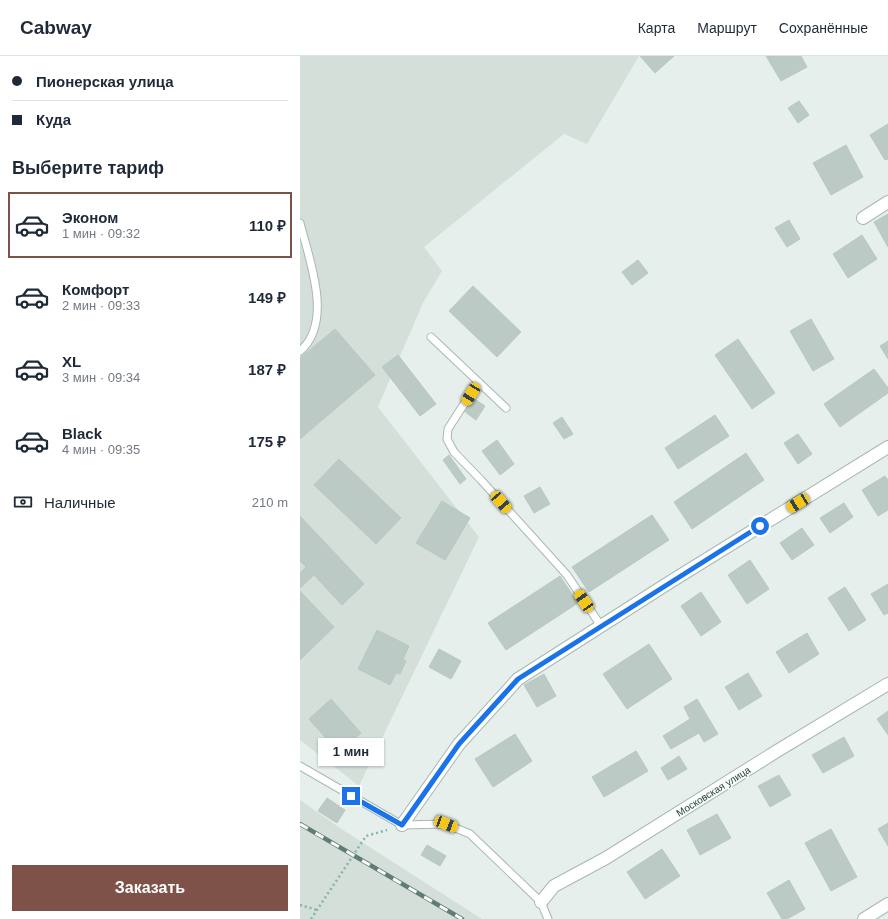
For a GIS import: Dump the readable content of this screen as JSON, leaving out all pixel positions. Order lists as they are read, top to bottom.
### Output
{
  "streets": {
    "street": ["Московская улица"]
  },
  "page": {
    "header": "Cabway",
    "nav": ["Карта", "Маршрут", "Сохранённые"],
    "banner": ["Пионерская улица", "Куда"],
    "heading": "Выберите тариф",
    "list": [
      {
        "name": "Эконом",
        "note": "1 мин · 09:32",
        "value": "110 ₽"
      },
      {
        "name": "Комфорт",
        "note": "2 мин · 09:33",
        "value": "149 ₽"
      },
      {
        "name": "XL",
        "note": "3 мин · 09:34",
        "value": "187 ₽"
      },
      {
        "name": "Black",
        "note": "4 мин · 09:35",
        "value": "175 ₽"
      }
    ],
    "pay": ["Наличные", "210 m"],
    "bubble": "1 мин",
    "buttons": "Заказать"
  }
}
